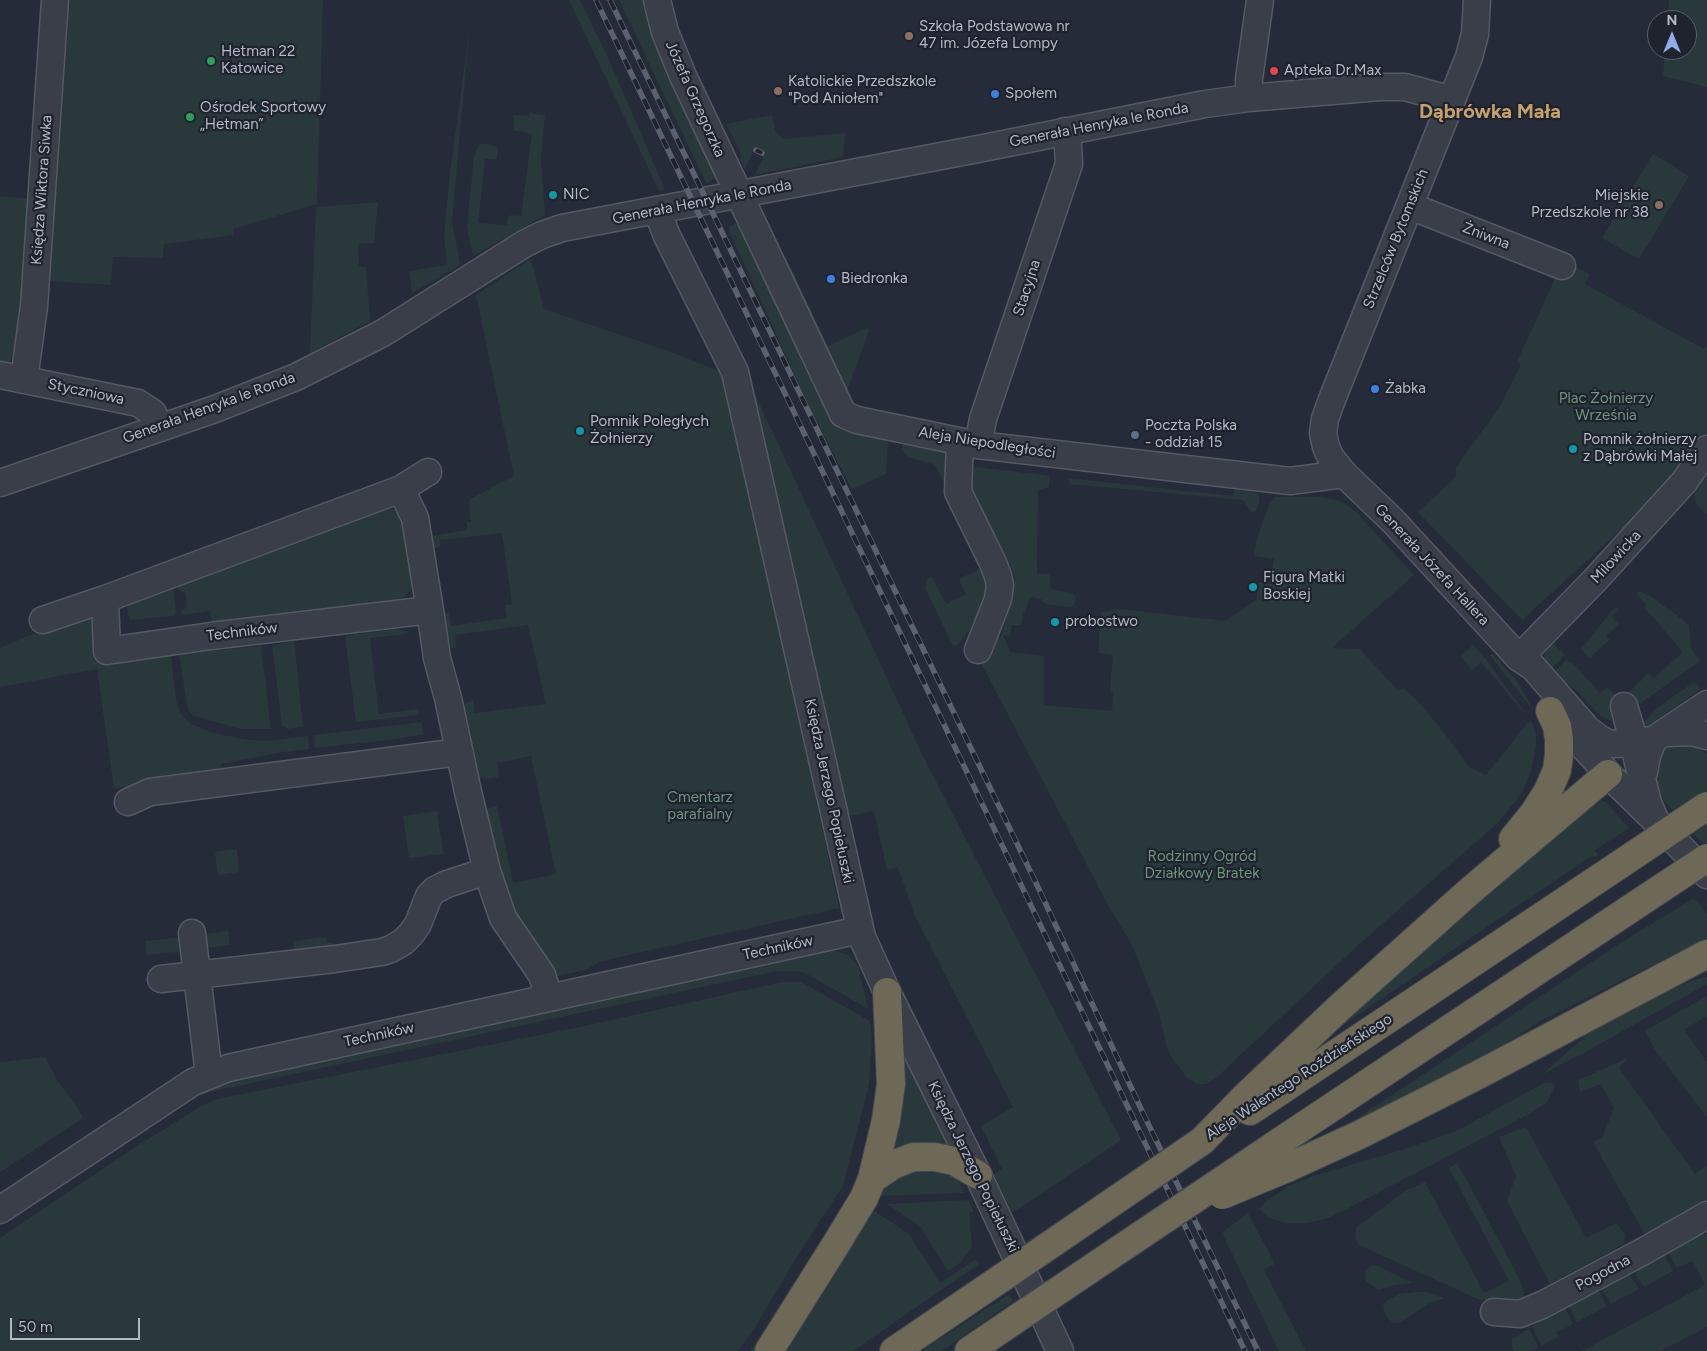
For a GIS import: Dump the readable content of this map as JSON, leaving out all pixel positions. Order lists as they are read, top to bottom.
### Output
{
  "streets": {
    "highway": ["Aleja Walentego Roździeńskiego"],
    "street": [
      "Józefa Grzegorzka",
      "Generała Henryka le Ronda",
      "Księdza Wiktora Siwka",
      "Żniwna",
      "Strzelców Bytomskich",
      "Stacyjna",
      "Styczniowa",
      "Aleja Niepodległości",
      "Milowicka",
      "Generała Józefa Hallera",
      "Techników",
      "Księdza Jerzego Popiełuszki",
      "Pogodna"
    ]
  },
  "crossings": [
    ["Józefa Grzegorzka", "Generała Henryka le Ronda"],
    ["Józefa Grzegorzka", "Aleja Niepodległości"],
    ["Generała Henryka le Ronda", "Strzelców Bytomskich"],
    ["Generała Henryka le Ronda", "Stacyjna"],
    ["Generała Henryka le Ronda", "Styczniowa"],
    ["Generała Henryka le Ronda", "Aleja Niepodległości"],
    ["Generała Henryka le Ronda", "Księdza Jerzego Popiełuszki"],
    ["Księdza Wiktora Siwka", "Styczniowa"],
    ["Żniwna", "Strzelców Bytomskich"],
    ["Strzelców Bytomskich", "Aleja Niepodległości"],
    ["Strzelców Bytomskich", "Generała Józefa Hallera"],
    ["Stacyjna", "Aleja Niepodległości"],
    ["Aleja Niepodległości", "Generała Józefa Hallera"],
    ["Milowicka", "Generała Józefa Hallera"],
    ["Techników", "Księdza Jerzego Popiełuszki"]
  ],
  "districts": ["Dąbrówka Mała"],
  "parks": ["Plac Żołnierzy Września", "Cmentarz parafialny", "Rodzinny Ogród Działkowy Bratek"],
  "places": [
    "Szkoła Podstawowa nr 47 im. Józefa Lompy",
    "Hetman 22 Katowice",
    "Apteka Dr.Max",
    "Katolickie Przedszkole \"Pod Aniołem\"",
    "Społem",
    "Ośrodek Sportowy „Hetman”",
    "NIC",
    "Miejskie Przedszkole nr 38",
    "Biedronka",
    "Żabka",
    "Pomnik Poległych Żołnierzy",
    "Poczta Polska - oddział 15",
    "Pomnik żołnierzy z Dąbrówki Małej",
    "Figura Matki Boskiej",
    "probostwo"
  ],
  "scale_bar": "50 m",
  "north": "top"
}
